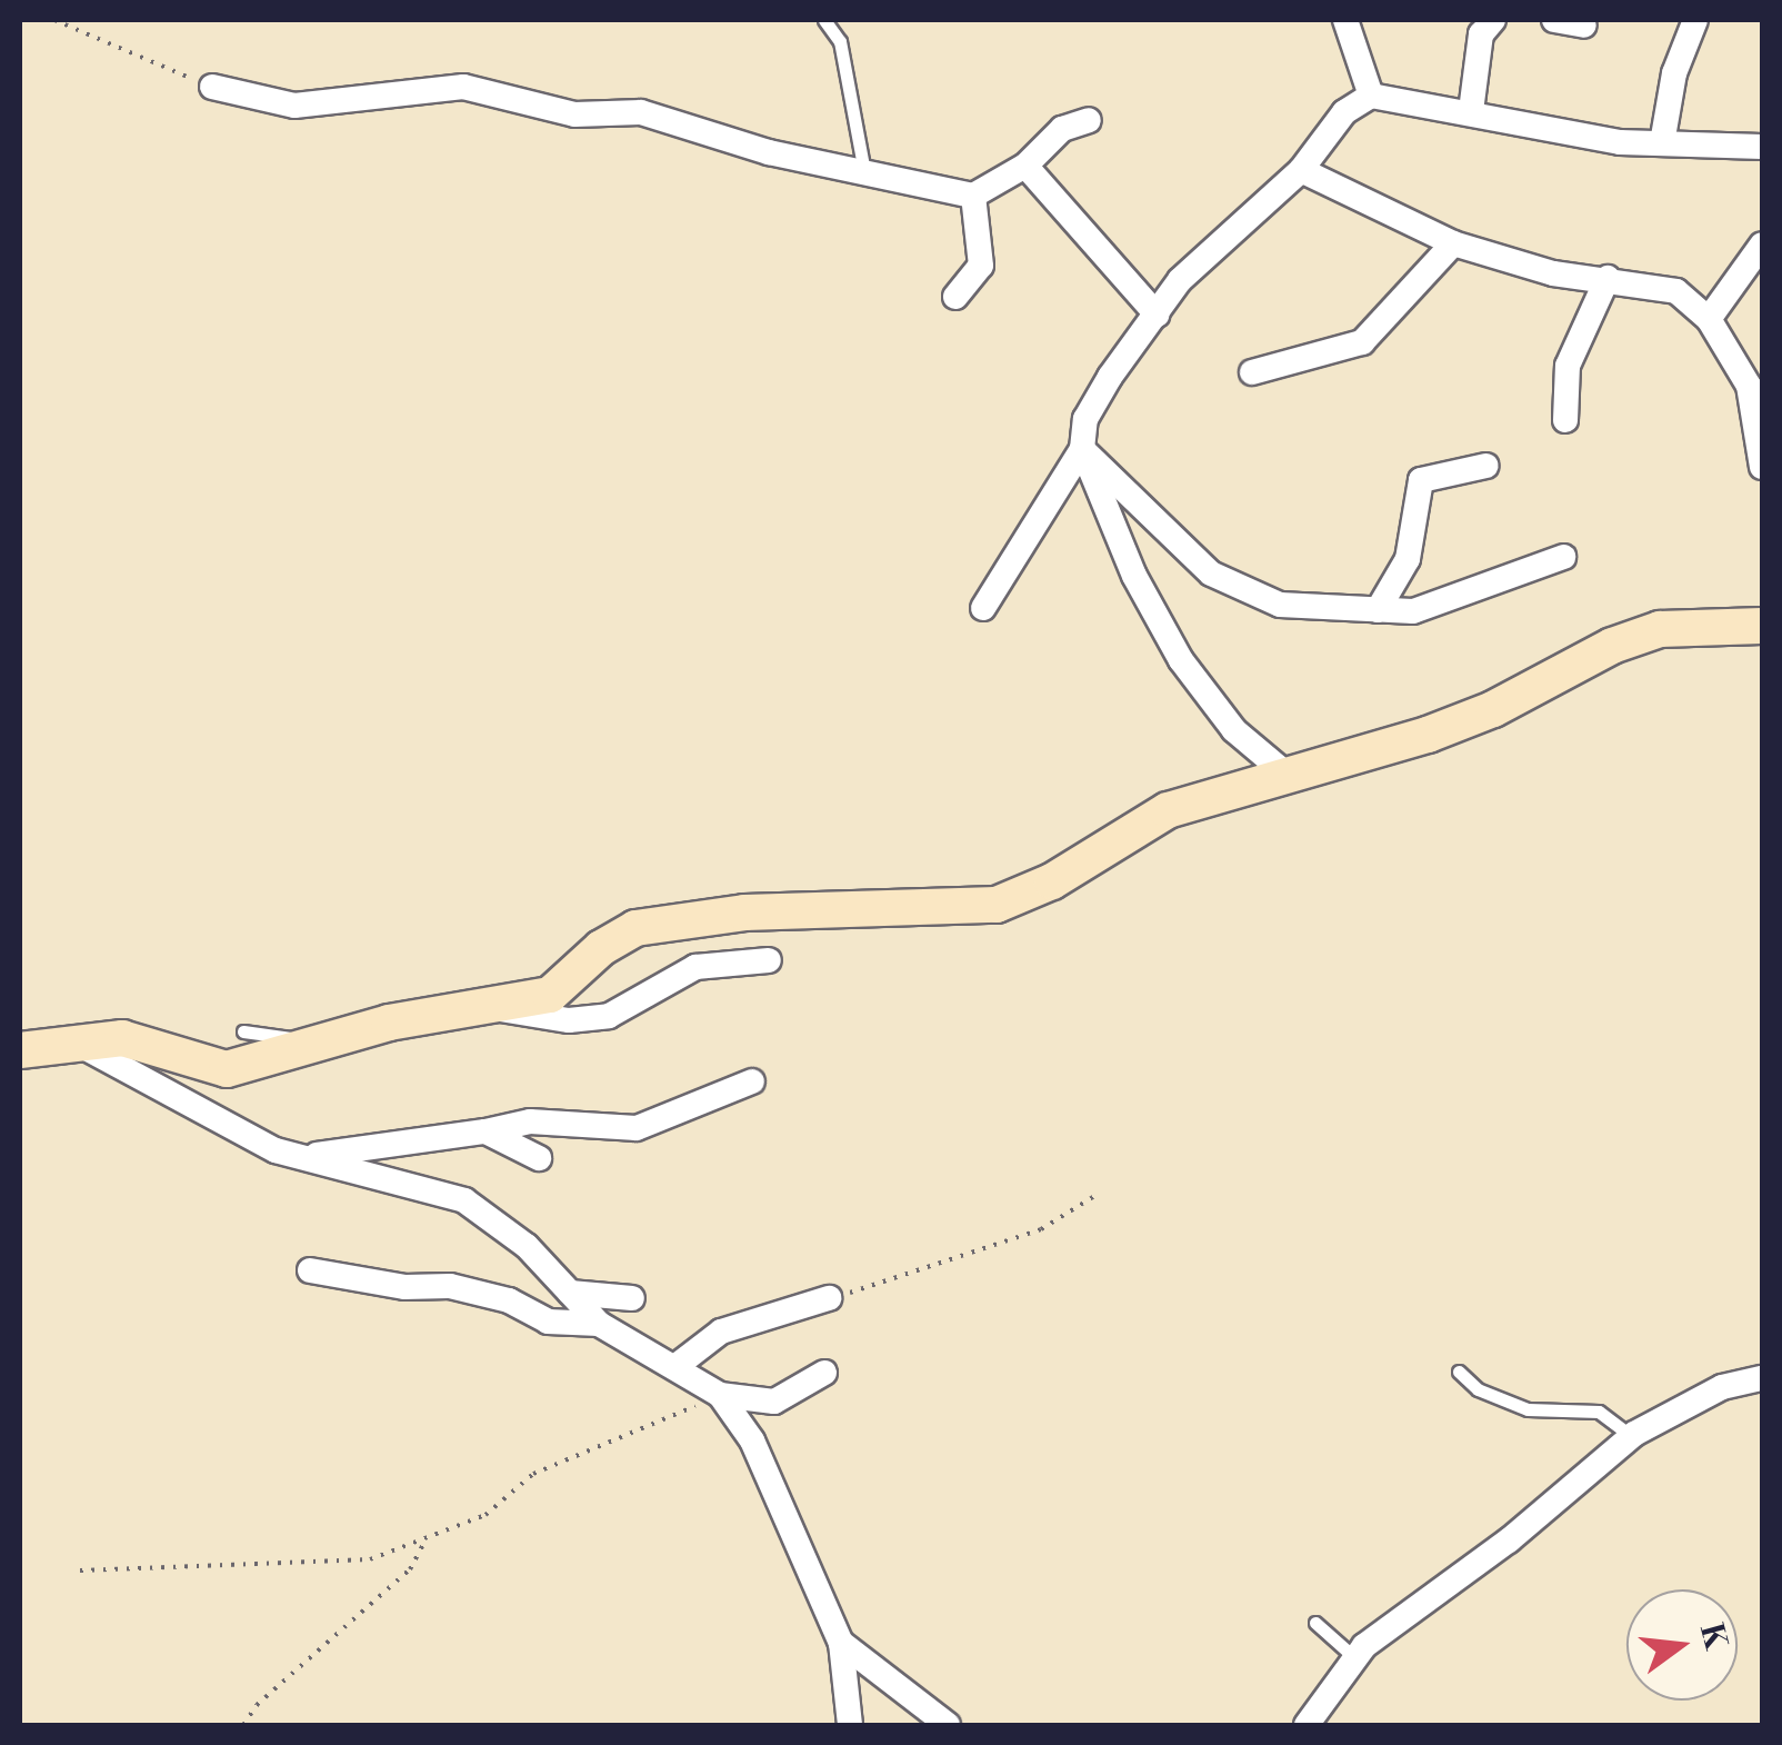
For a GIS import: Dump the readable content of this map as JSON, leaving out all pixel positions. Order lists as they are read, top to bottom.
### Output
{
  "north": "right"
}
